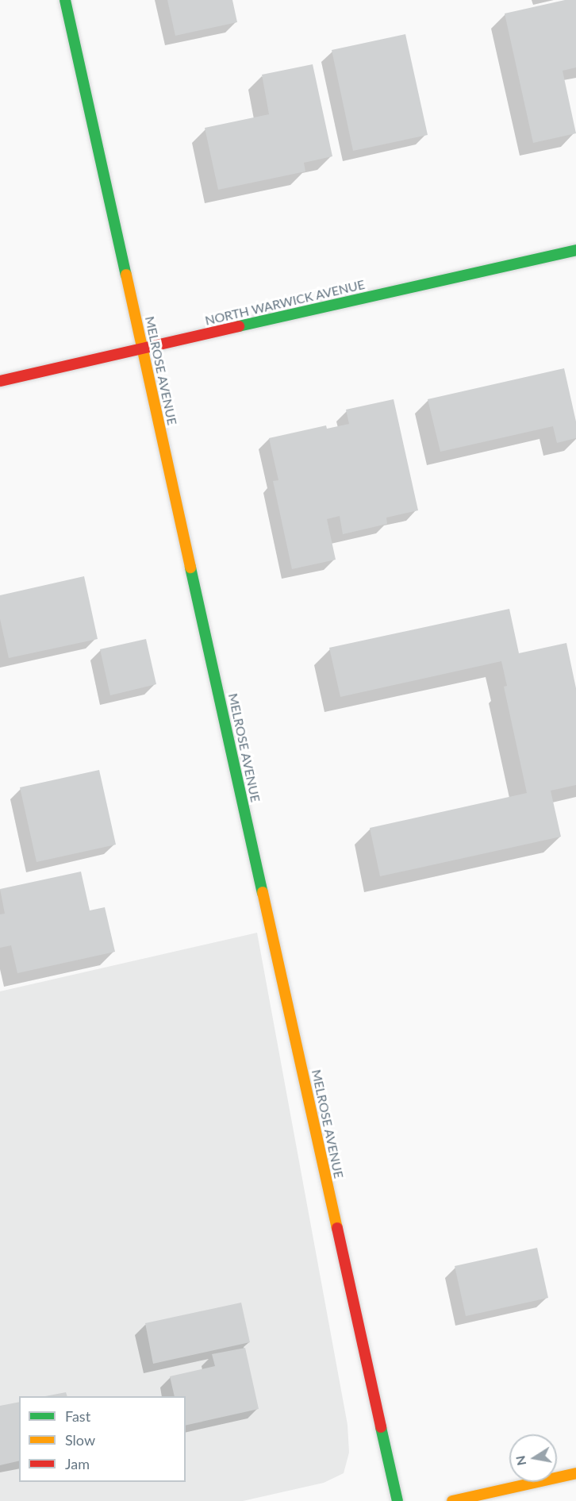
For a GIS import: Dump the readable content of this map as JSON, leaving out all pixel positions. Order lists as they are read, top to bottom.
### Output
{
  "streets": {
    "street": ["NORTH WARWICK AVENUE", "MELROSE AVENUE"]
  },
  "crossings": [
    ["NORTH WARWICK AVENUE", "MELROSE AVENUE"]
  ],
  "legend": ["Fast", "Slow", "Jam"],
  "north": "left"
}
